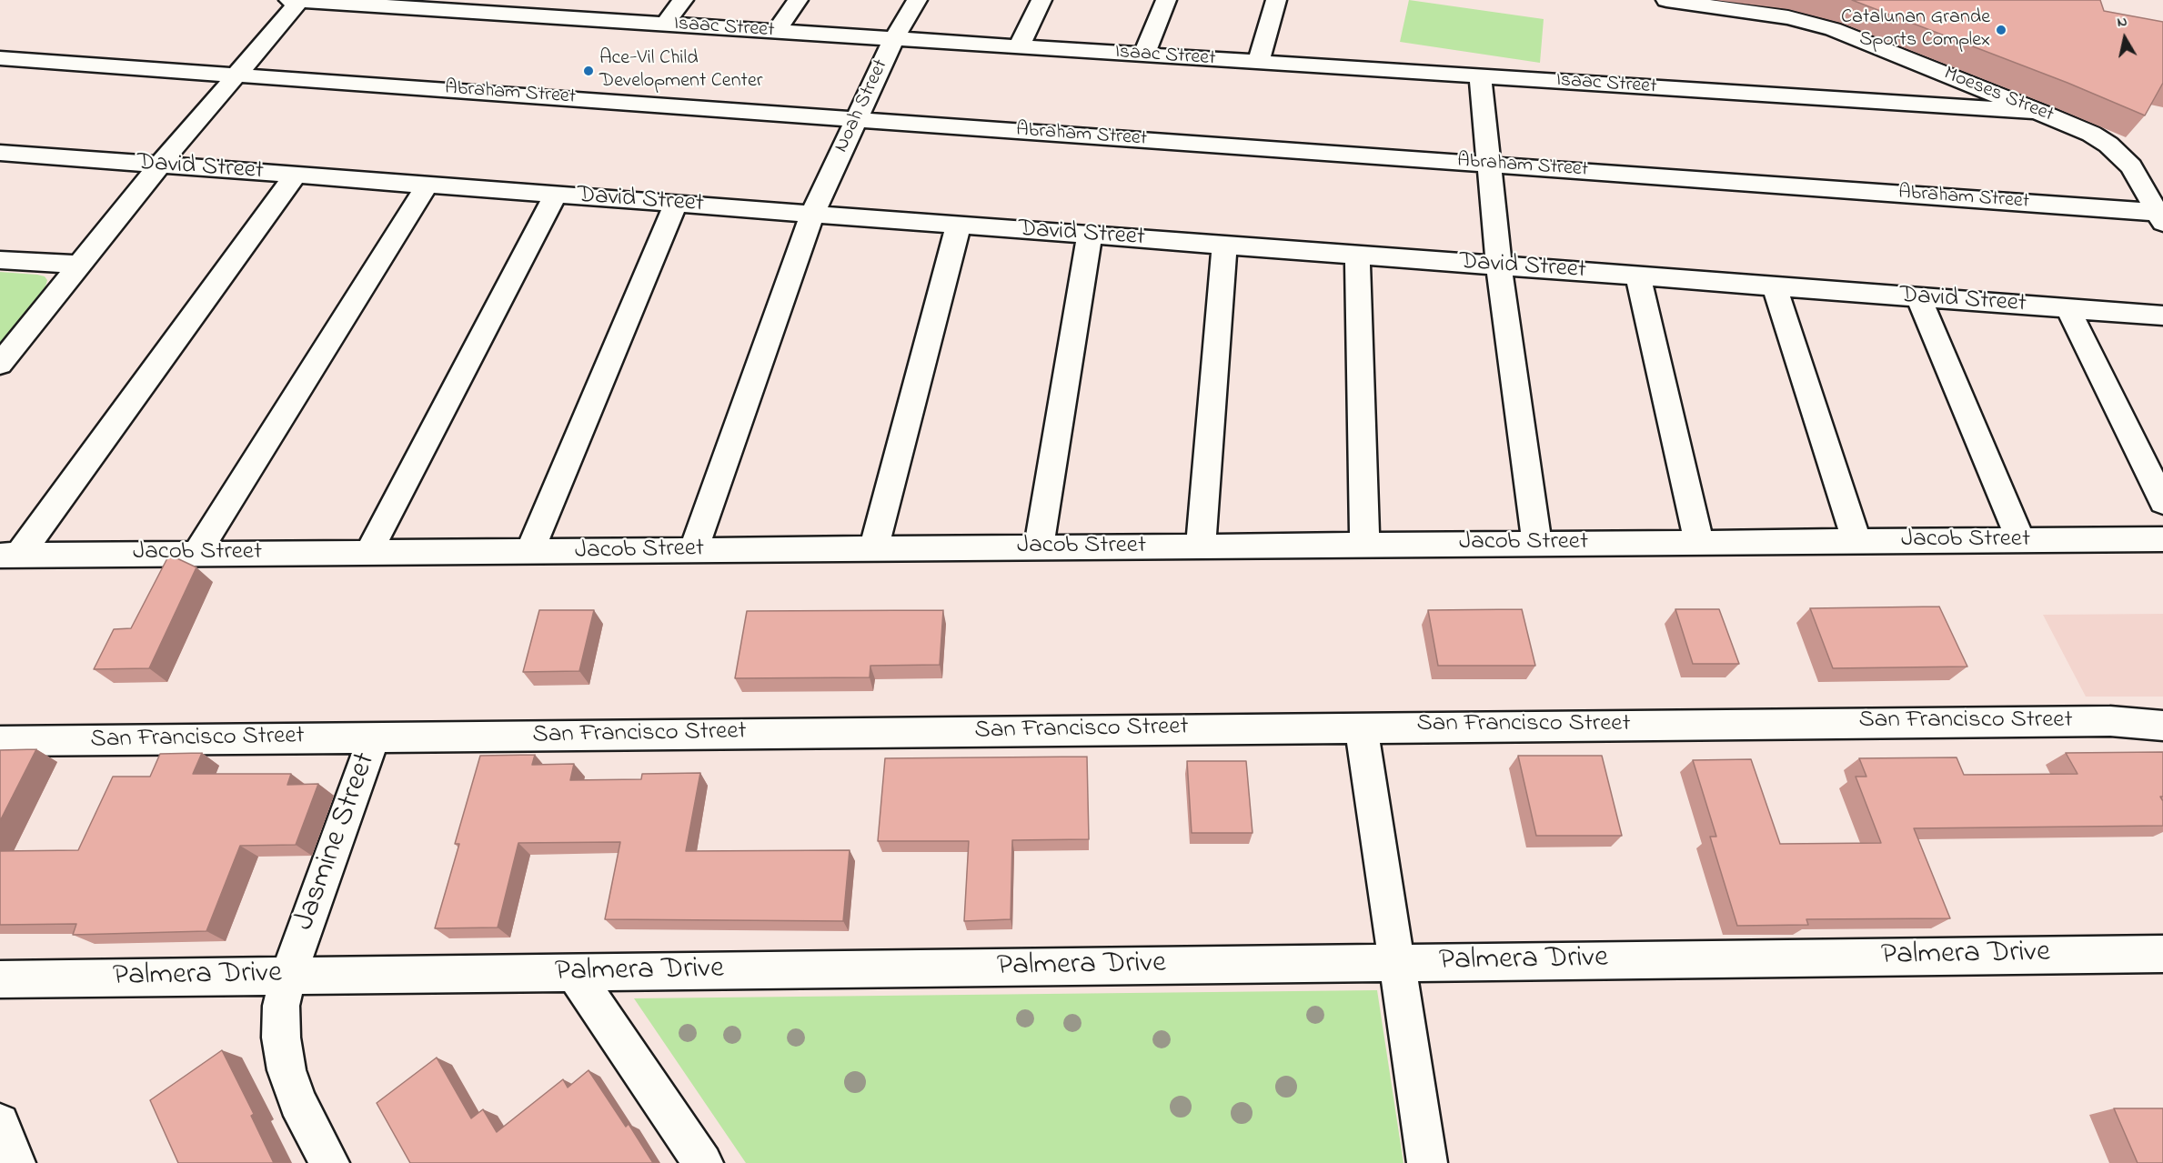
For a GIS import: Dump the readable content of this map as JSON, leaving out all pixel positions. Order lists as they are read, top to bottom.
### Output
{
  "streets": {
    "street": [
      "Isaac Street",
      "Abraham Street",
      "Moeses Street",
      "Noah Street",
      "David Street",
      "Jacob Street",
      "San Francisco Street",
      "Jasmine Street",
      "Palmera Drive"
    ]
  },
  "crossings": [
    ["Isaac Street", "Moeses Street"],
    ["Isaac Street", "Noah Street"],
    ["Abraham Street", "Moeses Street"],
    ["Abraham Street", "Noah Street"],
    ["Noah Street", "David Street"],
    ["Noah Street", "Jacob Street"],
    ["San Francisco Street", "Jasmine Street"],
    ["Jasmine Street", "Palmera Drive"]
  ],
  "places": ["Catalunan Grande Sports Complex", "Ace-Vil Child Development Center"],
  "north": "top"
}
